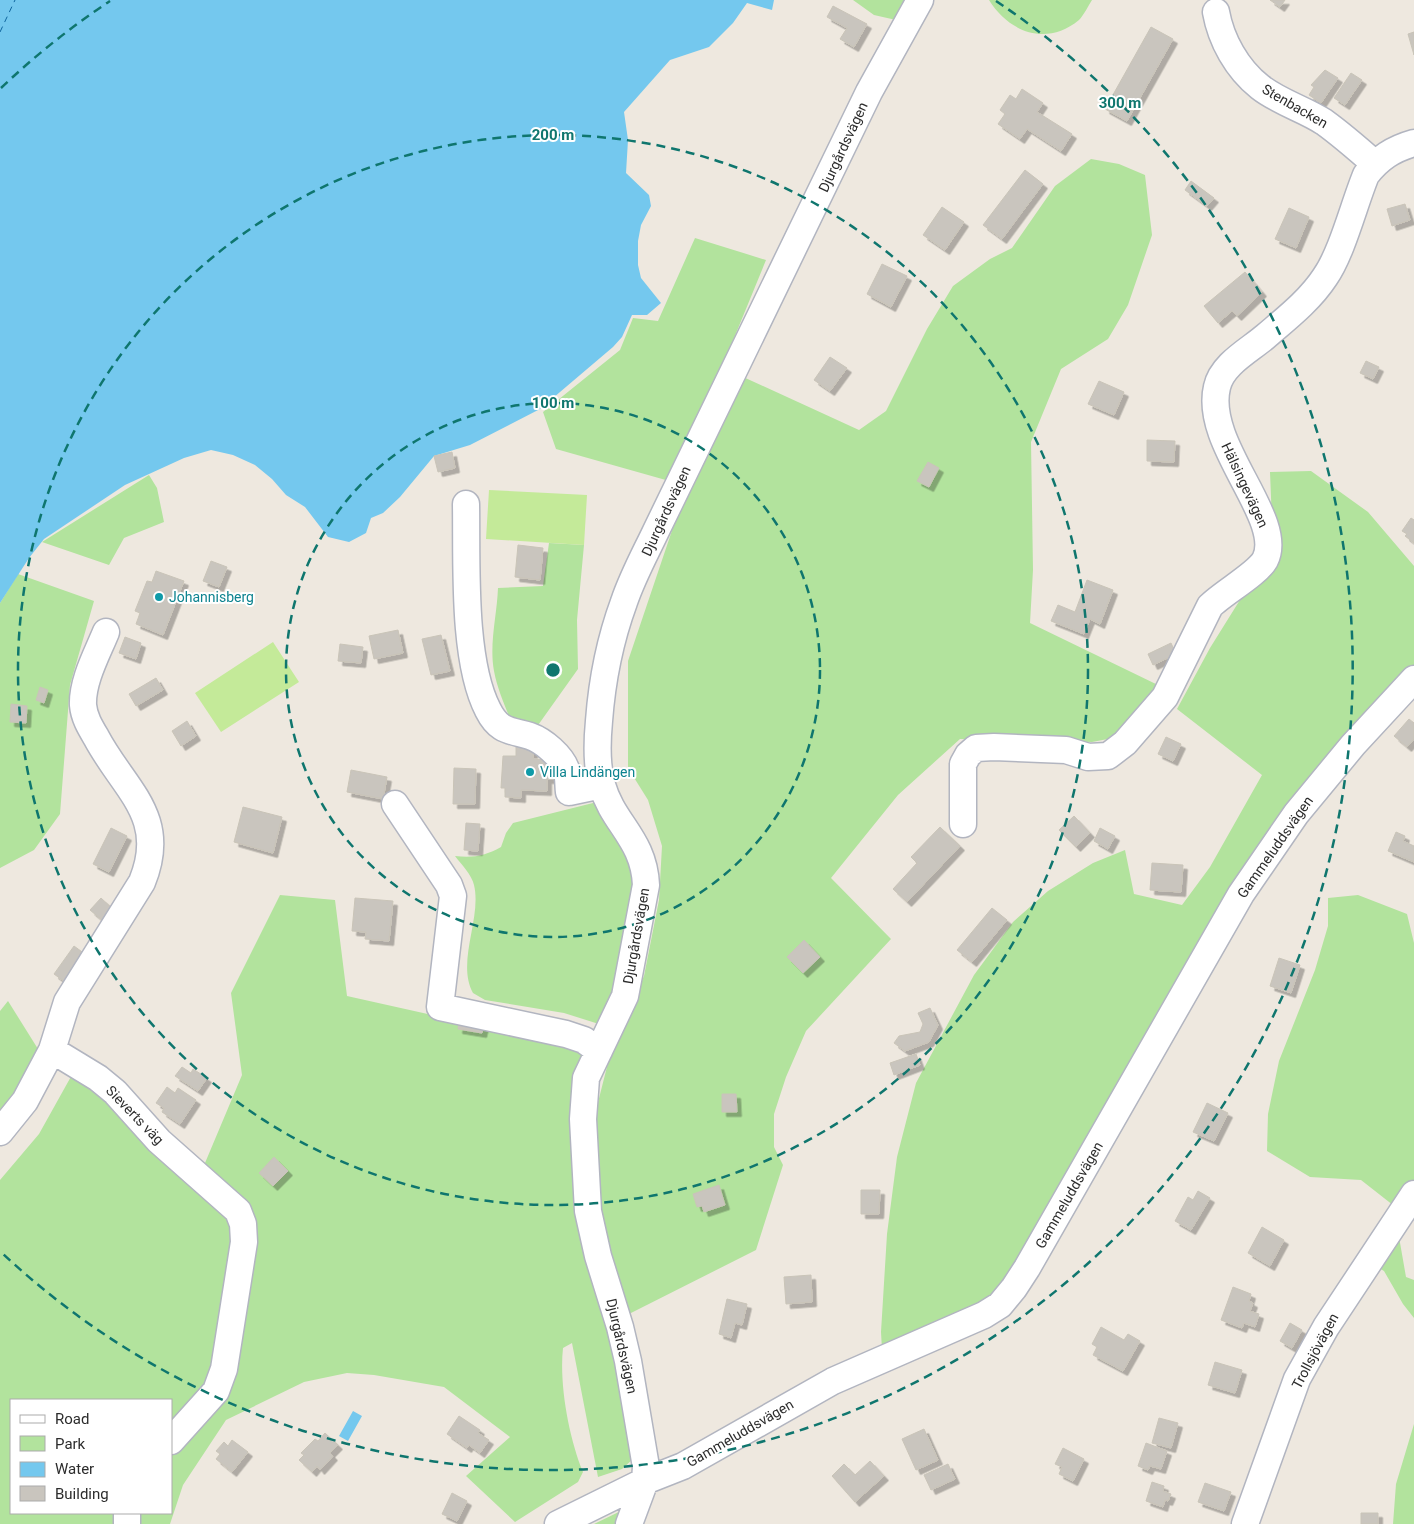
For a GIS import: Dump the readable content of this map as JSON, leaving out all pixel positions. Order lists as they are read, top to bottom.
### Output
{
  "streets": {
    "street": [
      "Stenbacken",
      "Djurgårdsvägen",
      "Hälsingevägen",
      "Gammeluddsvägen",
      "Sieverts väg",
      "Trollsjövägen"
    ]
  },
  "crossings": [
    ["Stenbacken", "Hälsingevägen"],
    ["Djurgårdsvägen", "Gammeluddsvägen"]
  ],
  "places": ["Johannisberg", "Villa Lindängen"],
  "legend": [
    "Road",
    "Park",
    "Water",
    "Building"
  ],
  "rings": ["300 m", "200 m", "100 m"]
}
